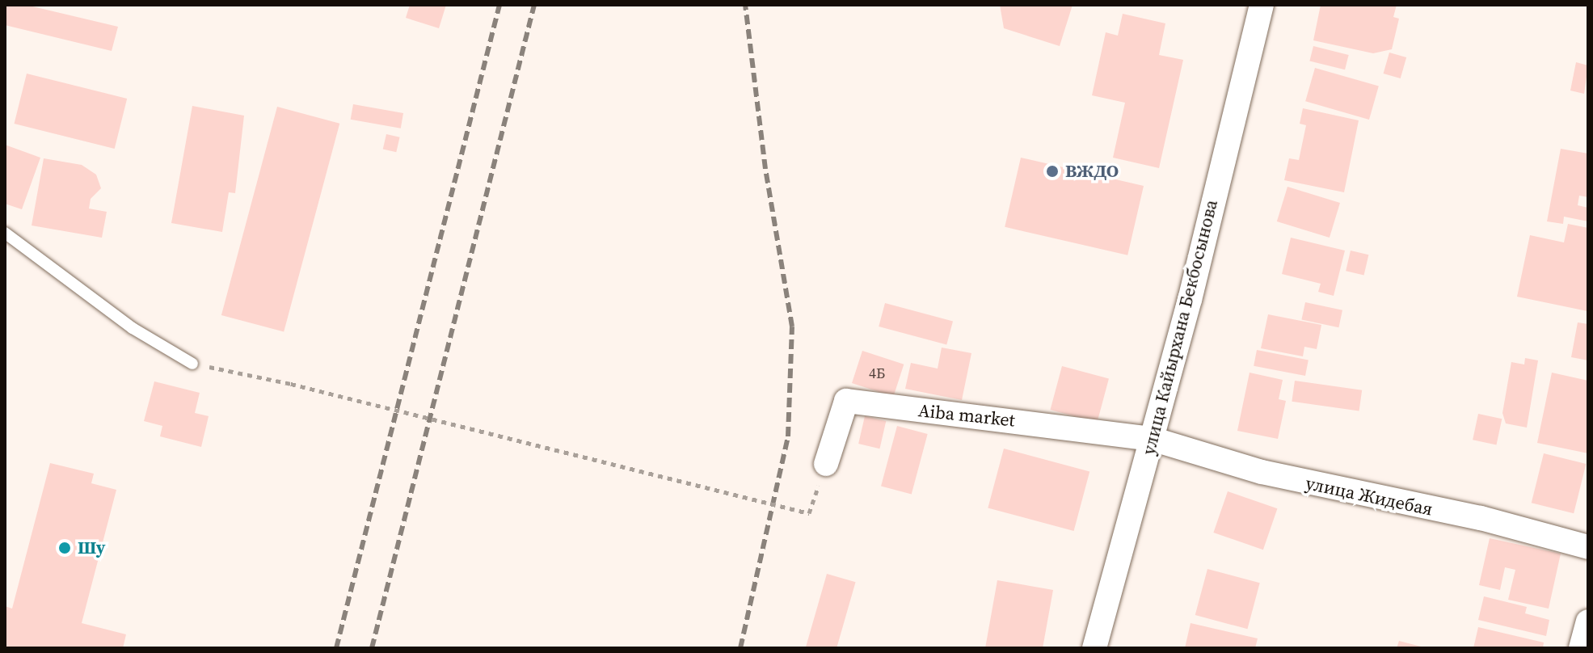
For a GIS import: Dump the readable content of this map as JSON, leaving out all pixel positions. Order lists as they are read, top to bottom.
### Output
{
  "streets": {
    "street": ["улица Кайырхана Бекбосынова", "Aiba market", "улица Жидебая"]
  },
  "crossings": [
    ["улица Кайырхана Бекбосынова", "Aiba market"],
    ["улица Кайырхана Бекбосынова", "улица Жидебая"],
    ["Aiba market", "улица Жидебая"]
  ],
  "places": ["ВЖДО", "Шу"],
  "house_numbers": ["4Б"]
}
